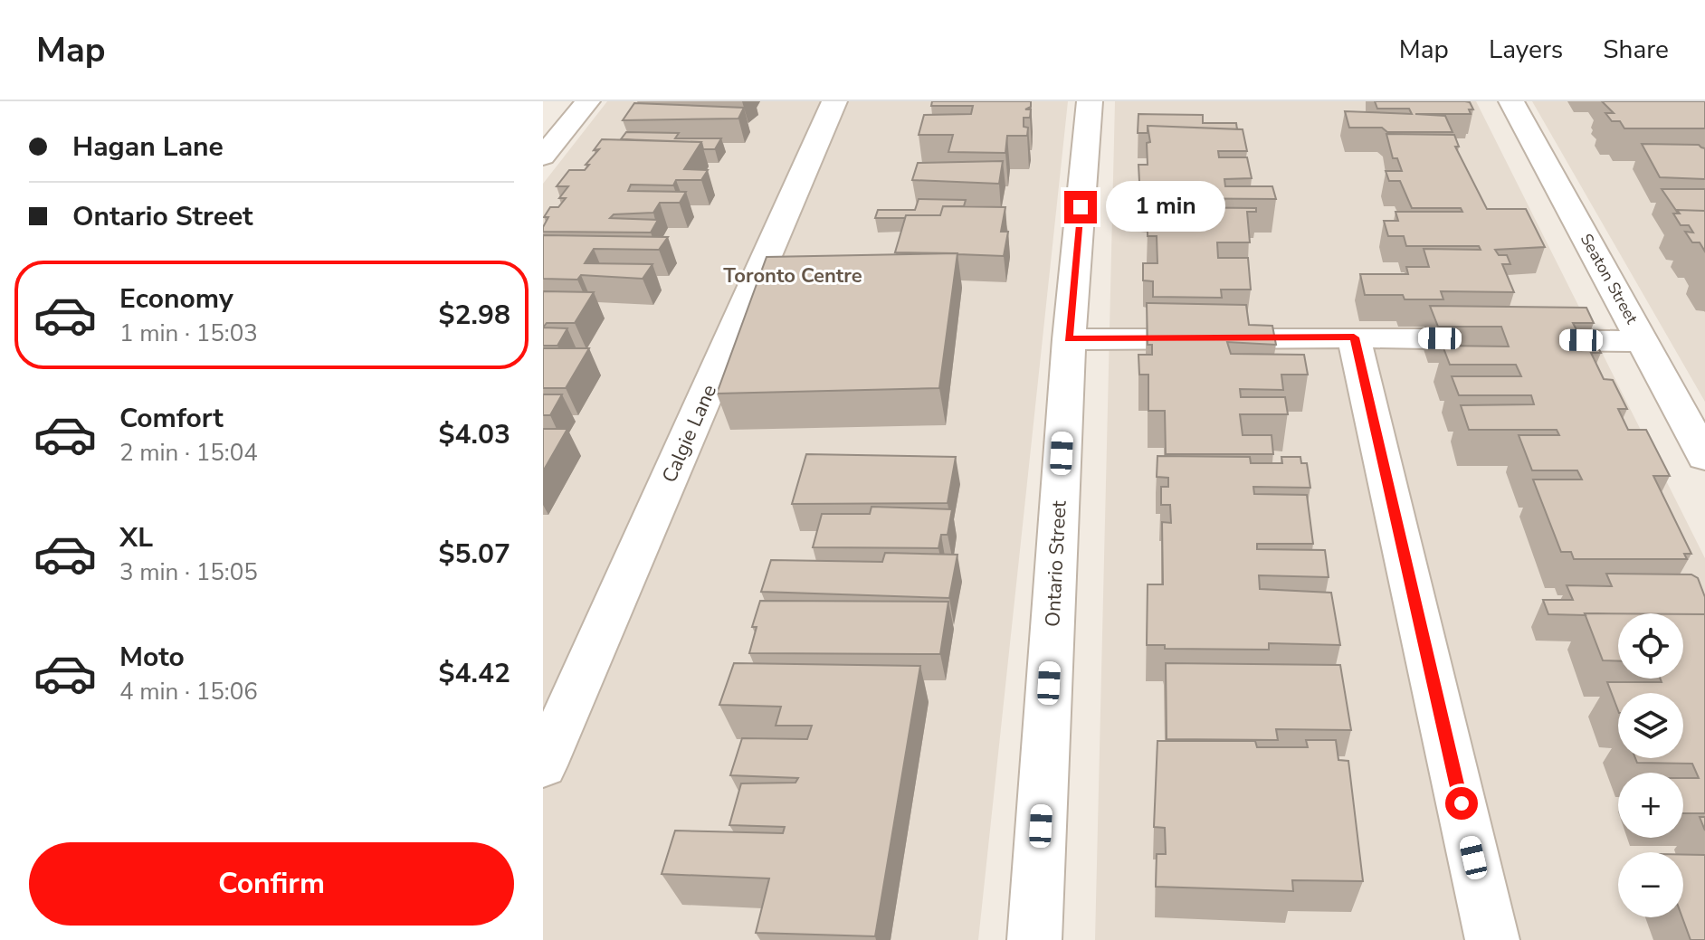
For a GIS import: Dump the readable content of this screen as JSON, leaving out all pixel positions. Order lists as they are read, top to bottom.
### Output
{
  "streets": {
    "street": ["Seaton Street", "Calgie Lane", "Ontario Street"]
  },
  "districts": ["Toronto Centre"],
  "page": {
    "header": "Map",
    "nav": ["Map", "Layers", "Share"],
    "banner": ["Hagan Lane", "Ontario Street"],
    "bubble": "1 min",
    "list": [
      {
        "name": "Economy",
        "note": "1 min · 15:03",
        "value": "$2.98"
      },
      {
        "name": "Comfort",
        "note": "2 min · 15:04",
        "value": "$4.03"
      },
      {
        "name": "XL",
        "note": "3 min · 15:05",
        "value": "$5.07"
      },
      {
        "name": "Moto",
        "note": "4 min · 15:06",
        "value": "$4.42"
      }
    ],
    "map_buttons": ["+", "−"],
    "buttons": "Confirm"
  }
}
